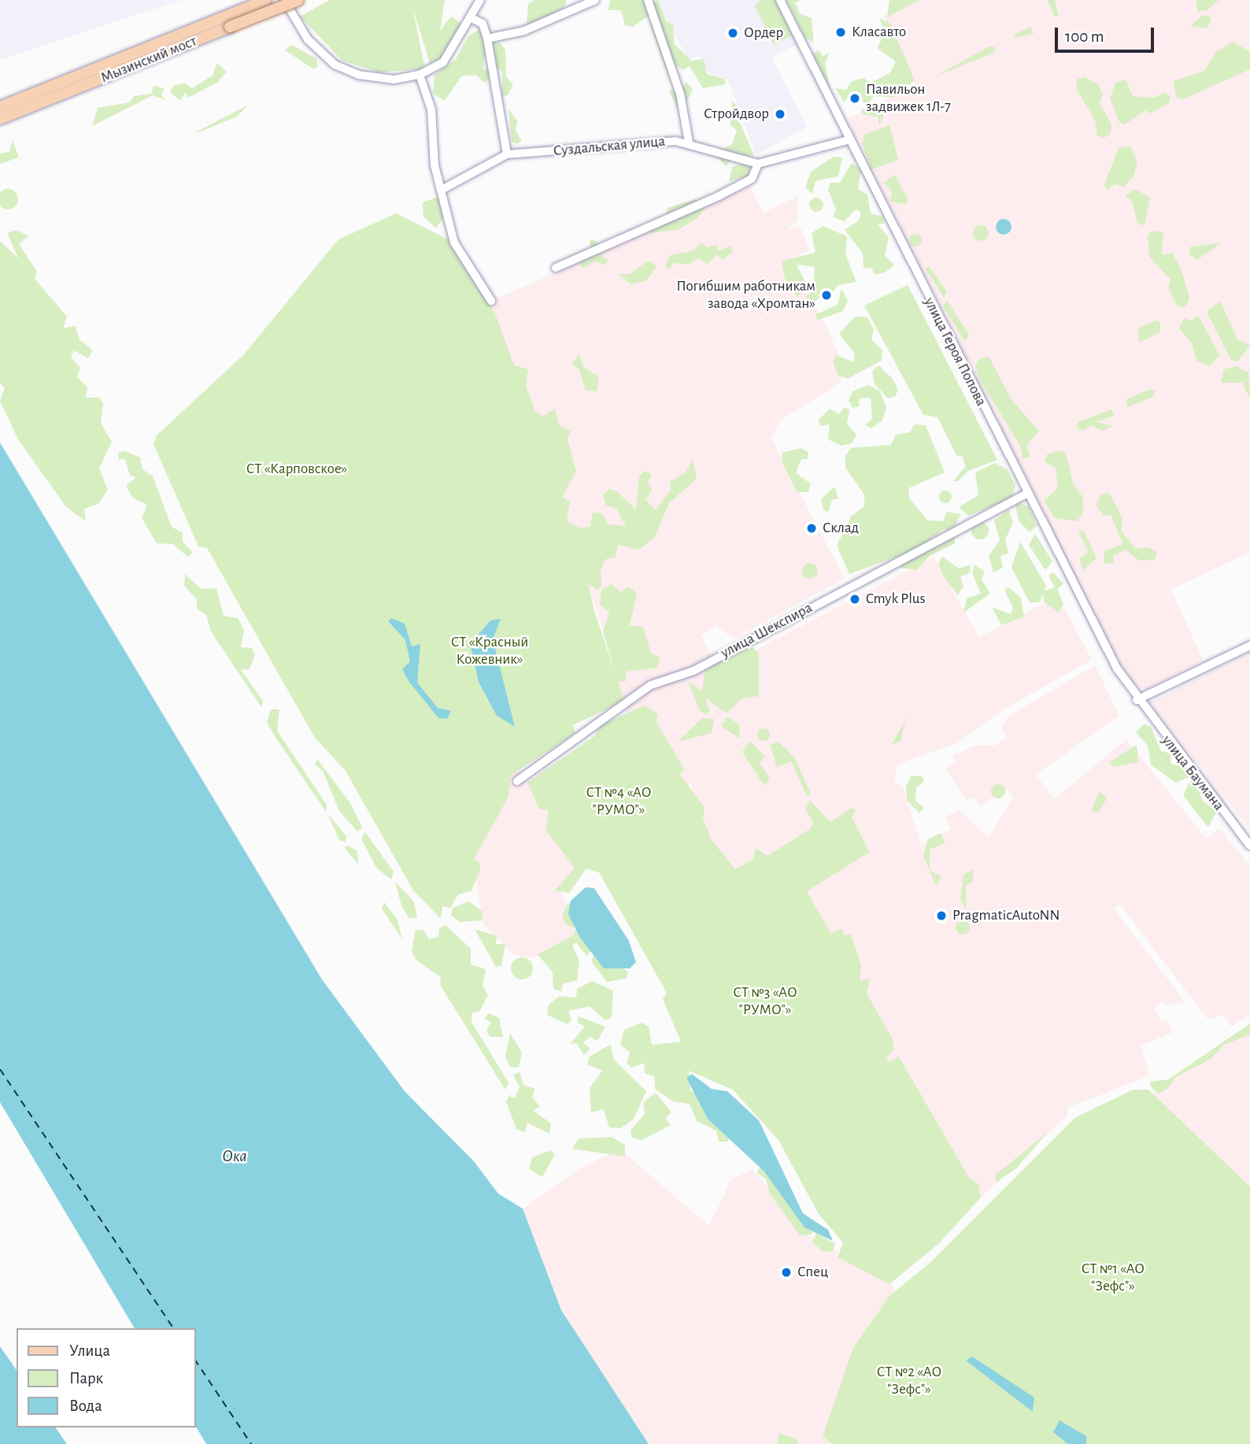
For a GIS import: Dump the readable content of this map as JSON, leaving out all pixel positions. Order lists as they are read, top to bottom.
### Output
{
  "streets": {
    "main road": ["Мызинский мост"],
    "street": [
      "Суздальская улица",
      "улица Героя Попова",
      "улица Шекспира",
      "улица Баумана"
    ]
  },
  "crossings": [
    ["улица Героя Попова", "улица Шекспира"],
    ["улица Героя Попова", "улица Баумана"]
  ],
  "water": ["Ока"],
  "parks": [
    "СТ «Карповское»",
    "СТ «Красный Кожевник»",
    "СТ №4 «АО \"РУМО\"»",
    "СТ №3 «АО \"РУМО\"»",
    "СТ №1 «АО \"Зефс\"»",
    "СТ №2 «АО \"Зефс\"»"
  ],
  "places": [
    "Класавто",
    "Ордер",
    "Павильон задвижек 1Л-7",
    "Стройдвор",
    "Погибшим работникам завода «Хромтан»",
    "Склад",
    "Cmyk Plus",
    "PragmaticAutoNN",
    "Спец"
  ],
  "legend": ["Улица", "Парк", "Вода"],
  "scale_bar": "100 m"
}
